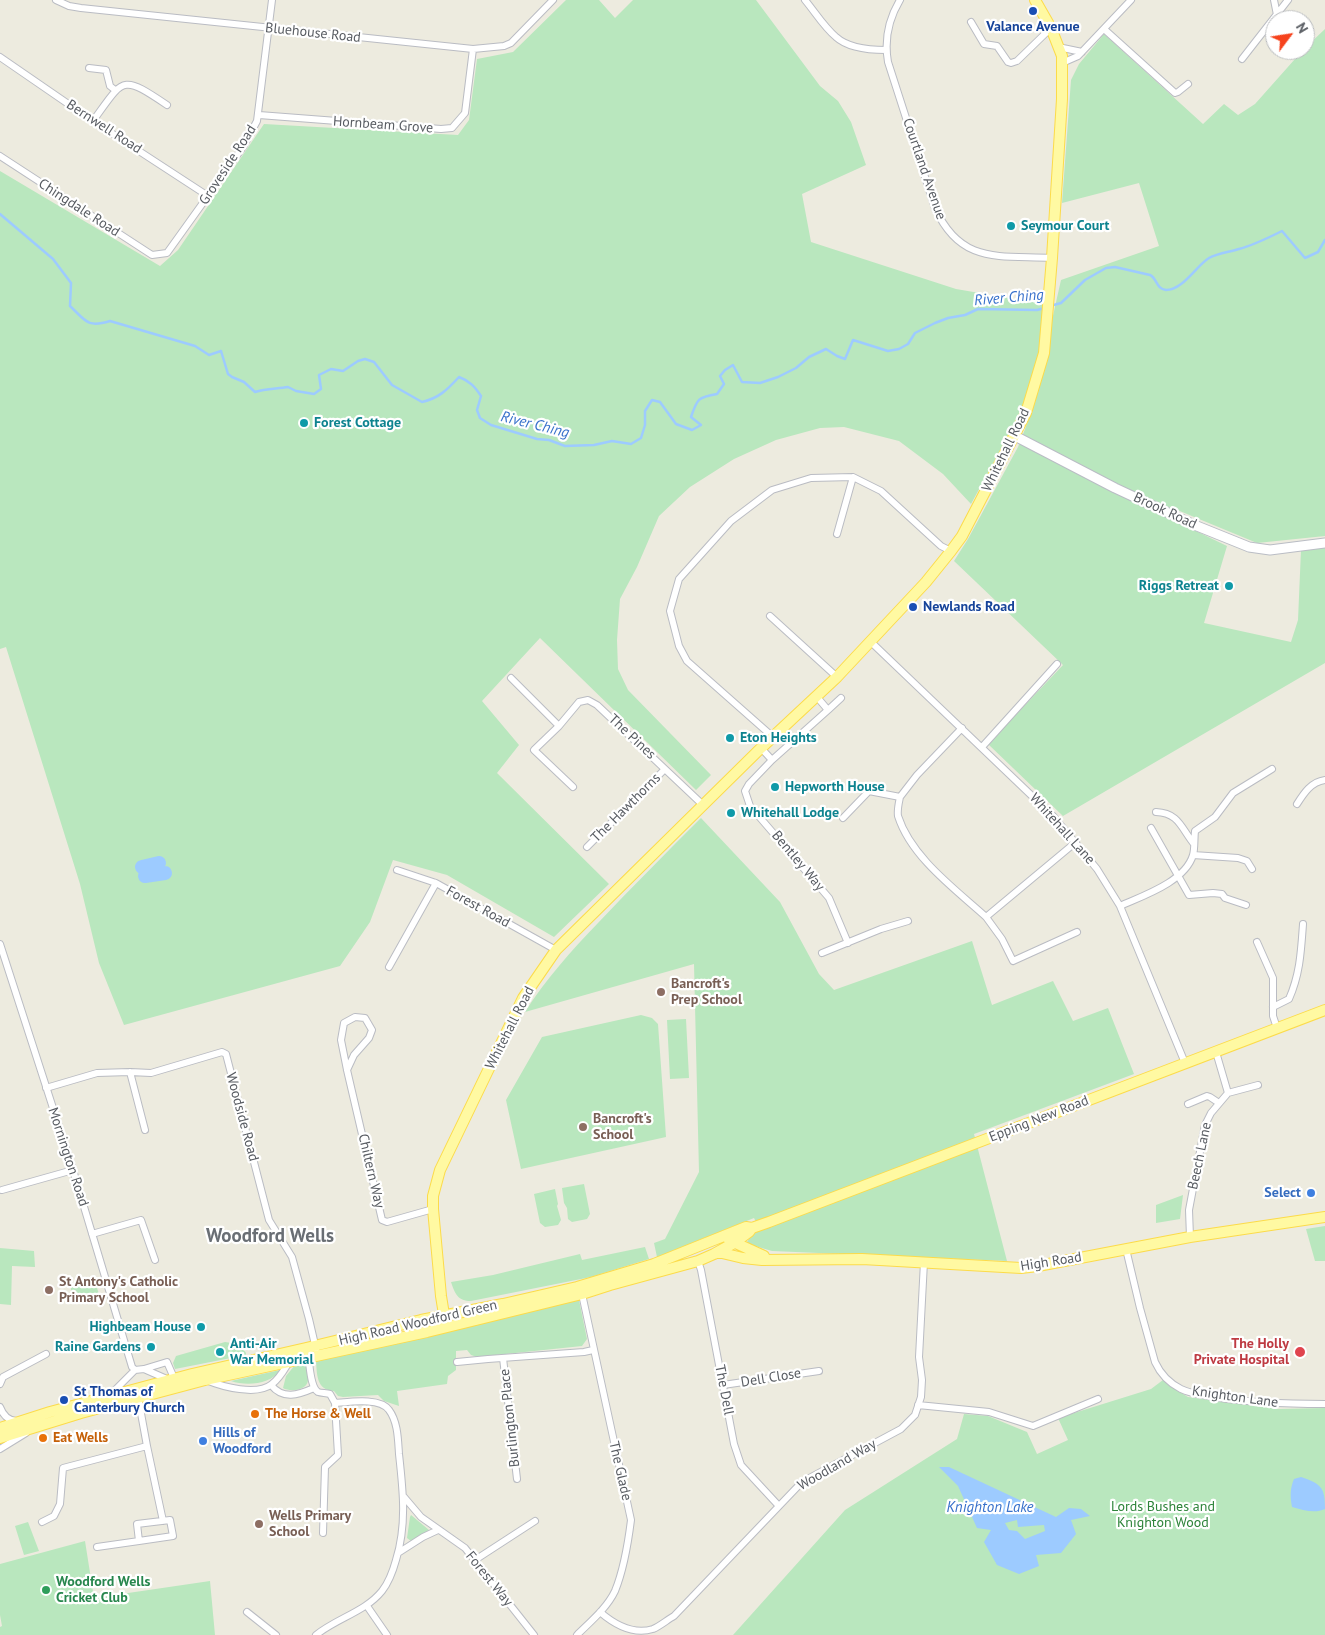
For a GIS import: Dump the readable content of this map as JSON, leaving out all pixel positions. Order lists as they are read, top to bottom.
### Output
{
  "streets": {
    "main road": [
      "Whitehall Road",
      "Epping New Road",
      "High Road",
      "High Road Woodford Green"
    ],
    "street": [
      "Bluehouse Road",
      "Hornbeam Grove",
      "Bernwell Road",
      "Groveside Road",
      "Courtland Avenue",
      "Chingdale Road",
      "Brook Road",
      "The Pines",
      "The Hawthorns",
      "Whitehall Lane",
      "Bentley Way",
      "Forest Road",
      "Woodside Road",
      "Beech Lane",
      "Mornington Road",
      "Chiltern Way",
      "Dell Close",
      "The Dell",
      "Knighton Lane",
      "Burlington Place",
      "Woodland Way",
      "The Glade",
      "Forest Way"
    ]
  },
  "crossings": [
    ["Bluehouse Road", "Hornbeam Grove"],
    ["Bluehouse Road", "Groveside Road"],
    ["Hornbeam Grove", "Groveside Road"],
    ["Bernwell Road", "Groveside Road"],
    ["Groveside Road", "Chingdale Road"],
    ["Courtland Avenue", "Whitehall Road"],
    ["Whitehall Road", "Brook Road"],
    ["Whitehall Road", "The Pines"],
    ["Whitehall Road", "Whitehall Lane"],
    ["Whitehall Road", "Forest Road"],
    ["Whitehall Road", "Chiltern Way"],
    ["Whitehall Road", "High Road Woodford Green"],
    ["The Pines", "The Hawthorns"],
    ["Whitehall Lane", "Epping New Road"],
    ["Woodside Road", "Mornington Road"],
    ["Woodside Road", "High Road Woodford Green"],
    ["Epping New Road", "High Road"],
    ["Epping New Road", "High Road Woodford Green"],
    ["Beech Lane", "High Road"],
    ["High Road", "High Road Woodford Green"],
    ["High Road", "Knighton Lane"],
    ["High Road", "Woodland Way"],
    ["High Road Woodford Green", "The Dell"],
    ["High Road Woodford Green", "The Glade"],
    ["Dell Close", "The Dell"],
    ["The Dell", "Woodland Way"],
    ["Burlington Place", "The Glade"],
    ["Woodland Way", "The Glade"]
  ],
  "districts": ["Woodford Wells"],
  "water": ["River Ching", "Knighton Lake"],
  "parks": ["Lords Bushes and Knighton Wood"],
  "places": [
    "Valance Avenue",
    "Seymour Court",
    "Forest Cottage",
    "Riggs Retreat",
    "Newlands Road",
    "Eton Heights",
    "Hepworth House",
    "Whitehall Lodge",
    "Bancroft's Prep School",
    "Bancroft's School",
    "Select",
    "St Antony's Catholic Primary School",
    "Highbeam House",
    "Raine Gardens",
    "Anti-Air War Memorial",
    "The Holly Private Hospital",
    "St Thomas of Canterbury Church",
    "The Horse & Well",
    "Eat Wells",
    "Hills of Woodford",
    "Wells Primary School",
    "Woodford Wells Cricket Club"
  ],
  "north": "top right"
}
